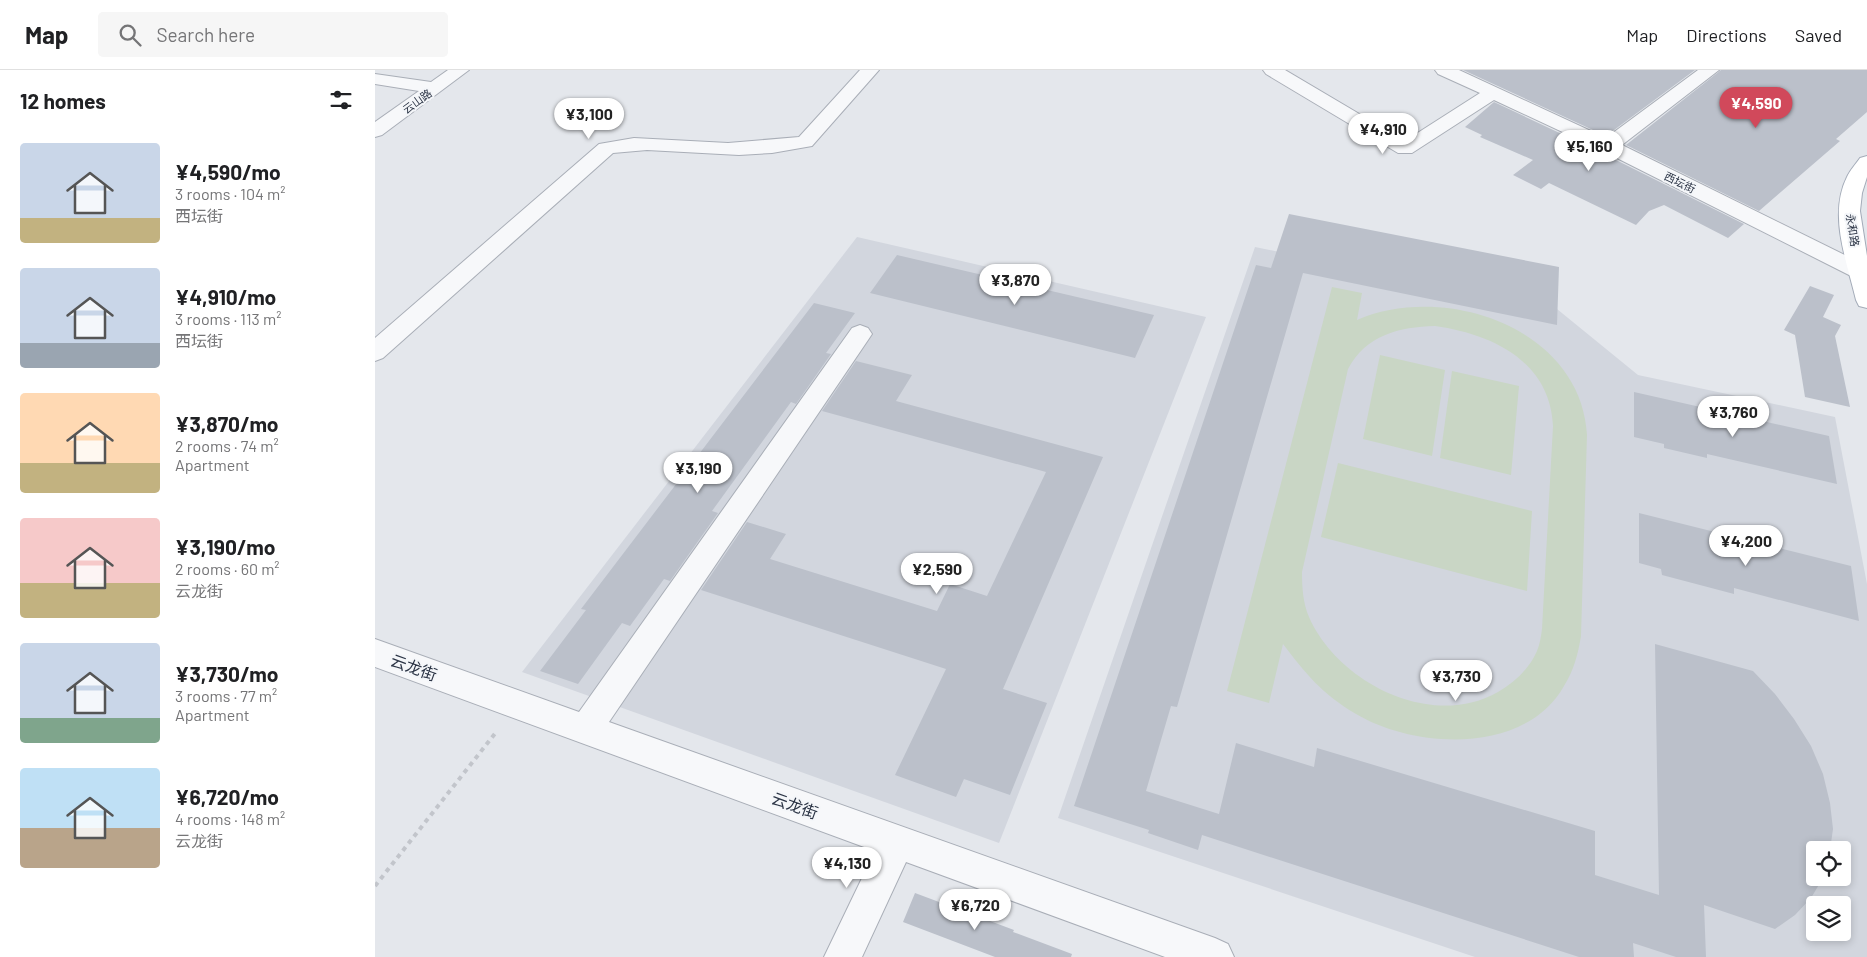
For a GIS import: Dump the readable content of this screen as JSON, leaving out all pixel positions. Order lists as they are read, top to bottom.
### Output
{
  "streets": {
    "main road": ["永和路"],
    "street": ["云山路", "西坛街", "云龙街"]
  },
  "crossings": [
    ["西坛街", "永和路"]
  ],
  "page": {
    "header": "Map",
    "search": "Search here",
    "nav": ["Map", "Directions", "Saved"],
    "heading": "12 homes",
    "price": [
      "¥4,590",
      "¥3,100",
      "¥4,910",
      "¥5,160",
      "¥3,870",
      "¥3,760",
      "¥3,190",
      "¥4,200",
      "¥2,590",
      "¥3,730",
      "¥4,130",
      "¥6,720"
    ],
    "list": [
      {
        "name": "¥4,590/mo",
        "note": "3 rooms · 104 m² · 西坛街"
      },
      {
        "name": "¥4,910/mo",
        "note": "3 rooms · 113 m² · 西坛街"
      },
      {
        "name": "¥3,870/mo",
        "note": "2 rooms · 74 m² · Apartment"
      },
      {
        "name": "¥3,190/mo",
        "note": "2 rooms · 60 m² · 云龙街"
      },
      {
        "name": "¥3,730/mo",
        "note": "3 rooms · 77 m² · Apartment"
      },
      {
        "name": "¥6,720/mo",
        "note": "4 rooms · 148 m² · 云龙街"
      }
    ]
  }
}
